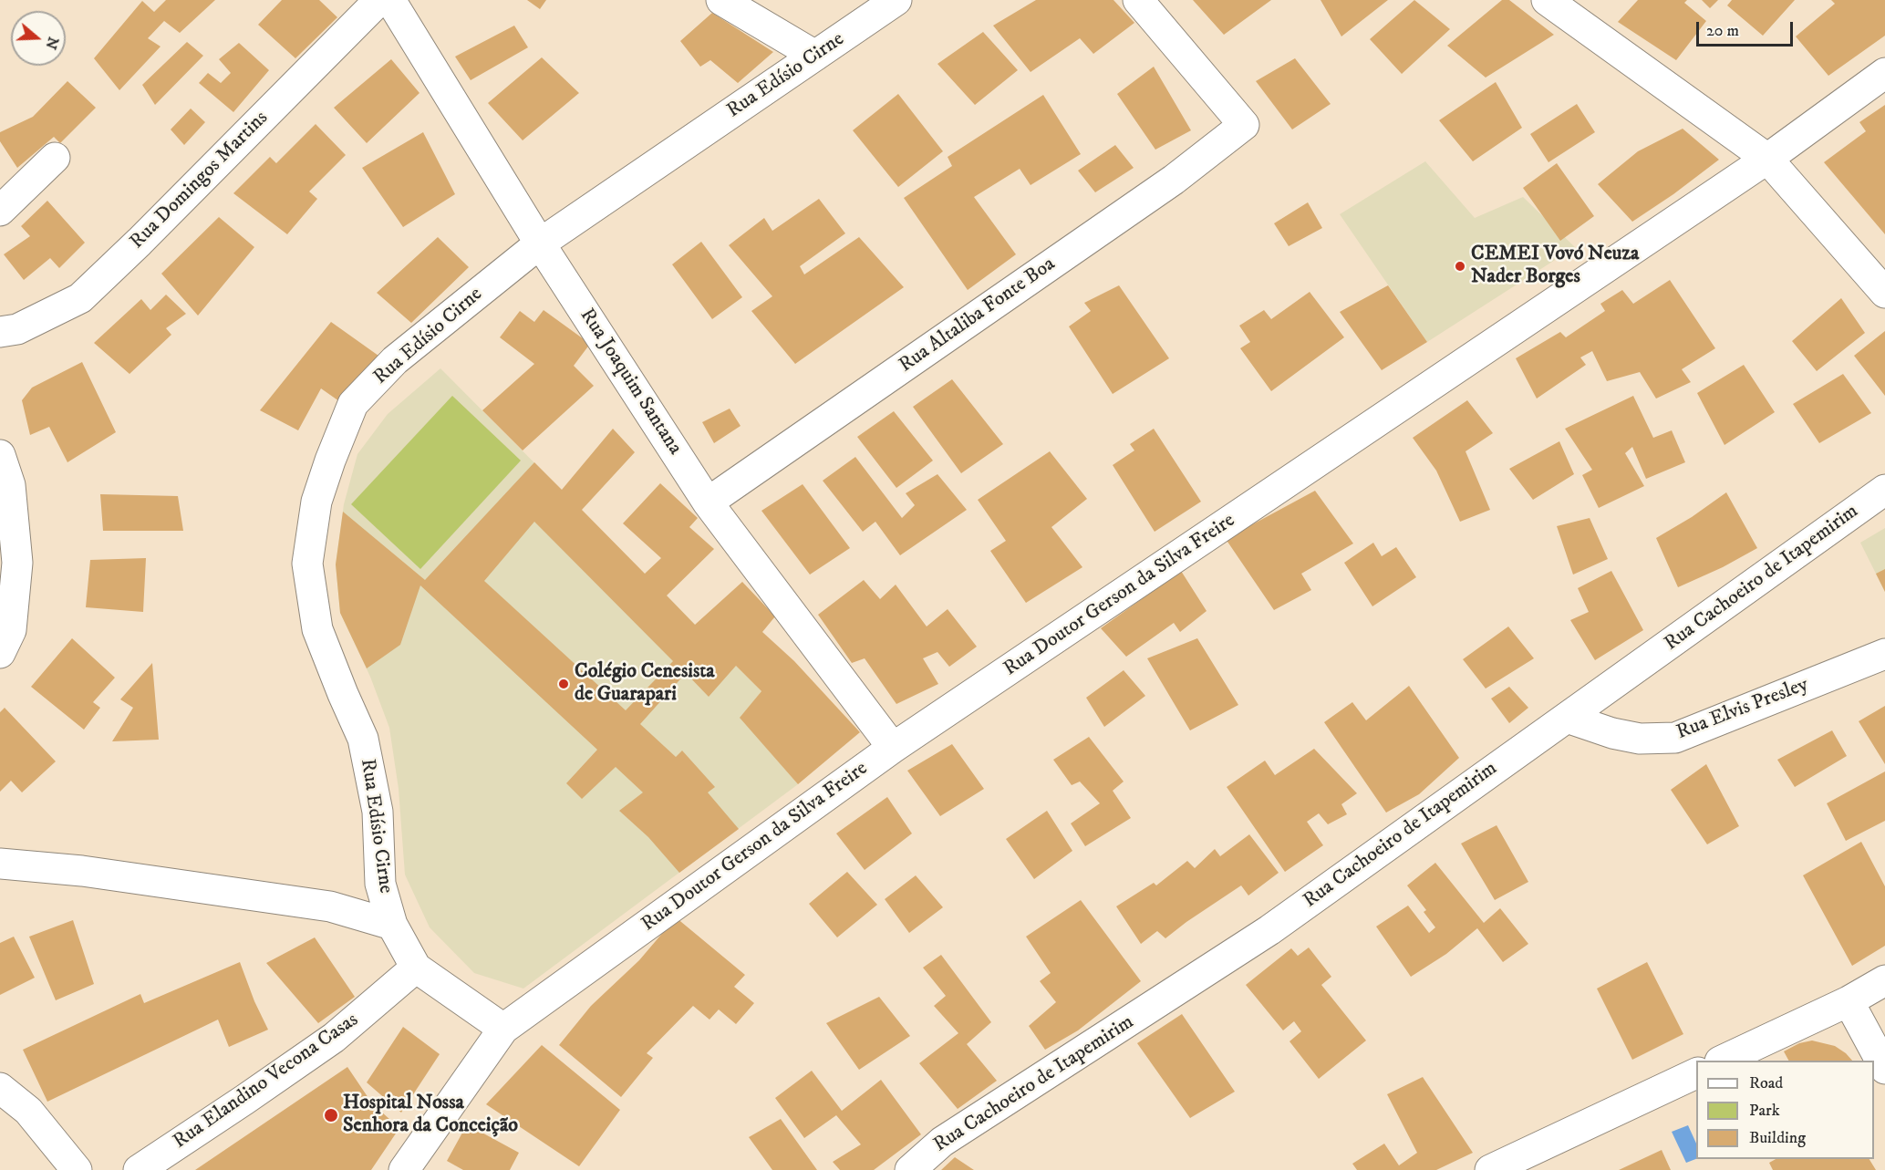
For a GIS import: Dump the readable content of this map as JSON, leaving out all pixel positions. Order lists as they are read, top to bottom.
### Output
{
  "streets": {
    "street": [
      "Rua Edísio Cirne",
      "Rua Domingos Martins",
      "Rua Altaliba Fonte Boa",
      "Rua Joaquim Santana",
      "Rua Cachoeiro de Itapemirim",
      "Rua Doutor Gerson da Silva Freire",
      "Rua Elvis Presley",
      "Rua Elandino Vecona Casas"
    ]
  },
  "crossings": [
    ["Rua Edísio Cirne", "Rua Joaquim Santana"],
    ["Rua Edísio Cirne", "Rua Doutor Gerson da Silva Freire"],
    ["Rua Edísio Cirne", "Rua Elandino Vecona Casas"],
    ["Rua Altaliba Fonte Boa", "Rua Joaquim Santana"],
    ["Rua Joaquim Santana", "Rua Doutor Gerson da Silva Freire"],
    ["Rua Cachoeiro de Itapemirim", "Rua Elvis Presley"]
  ],
  "places": ["CEMEI Vovó Neuza Nader Borges", "Colégio Cenesista de Guarapari", "Hospital Nossa Senhora da Conceição"],
  "legend": ["Road", "Park", "Building"],
  "scale_bar": "20 m",
  "north": "right"
}
